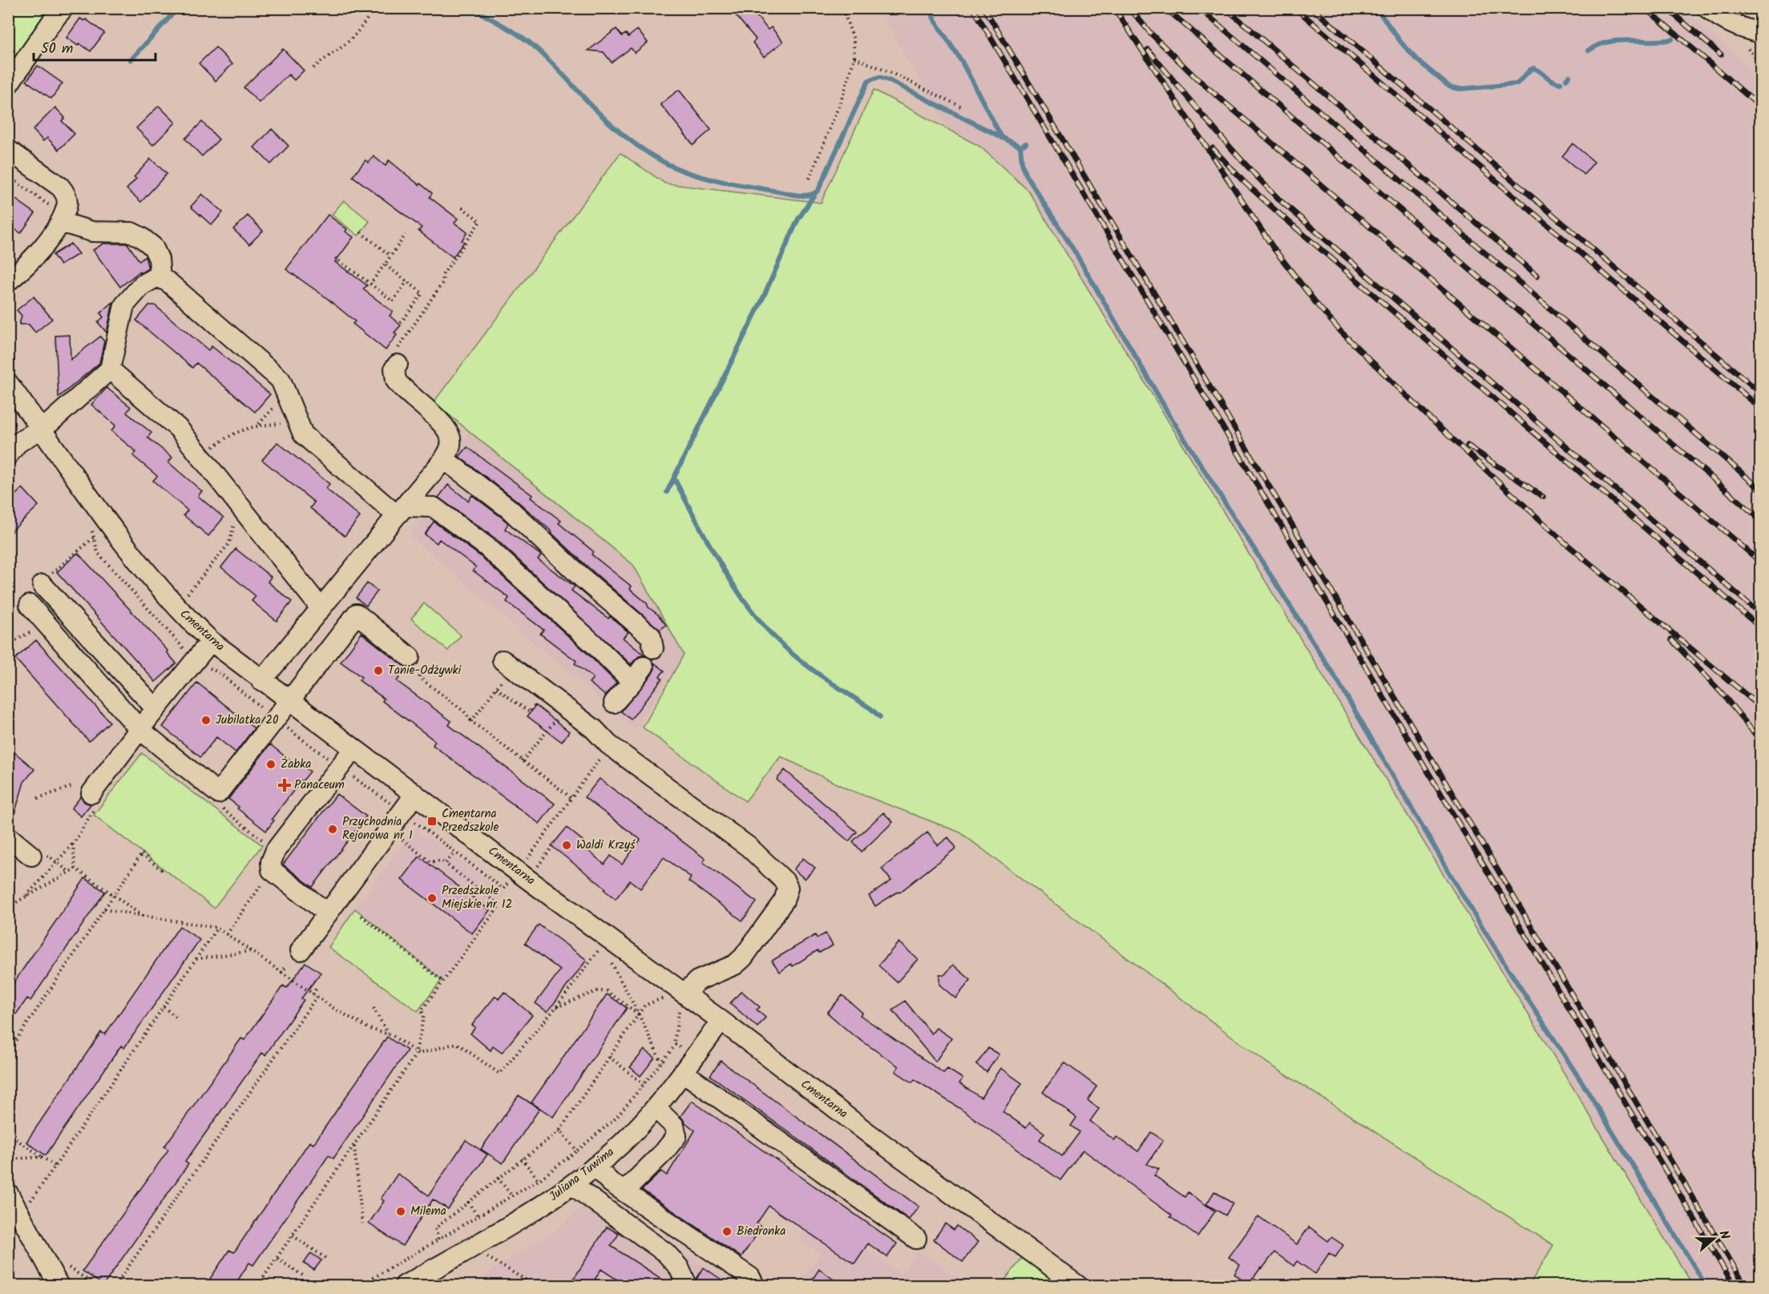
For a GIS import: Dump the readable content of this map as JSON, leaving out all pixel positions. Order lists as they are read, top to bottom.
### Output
{
  "streets": {
    "street": ["Cmentarna", "Juliana Tuwima"]
  },
  "crossings": [
    ["Cmentarna", "Juliana Tuwima"]
  ],
  "places": {
    "other": [
      "Tanie-Odżywki",
      "Jubilatka 20",
      "Żabka",
      "Przychodnia Rejonowa nr 1",
      "Waldi Krzyś",
      "Przedszkole Miejskie nr 12",
      "Milema",
      "Biedronka"
    ],
    "health": ["Panaceum"],
    "transit": ["Cmentarna Przedszkole"]
  },
  "scale_bar": "50 m",
  "north": "right"
}
